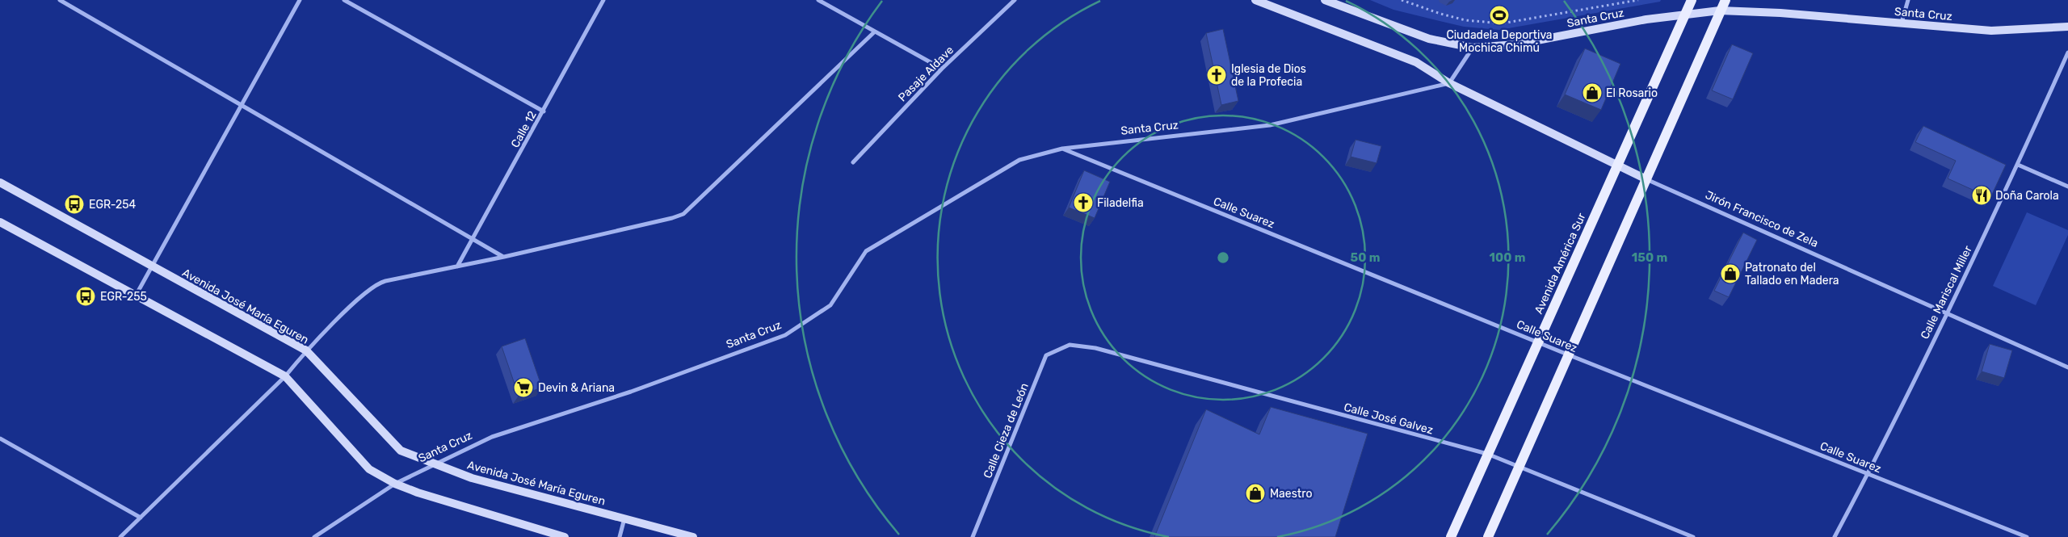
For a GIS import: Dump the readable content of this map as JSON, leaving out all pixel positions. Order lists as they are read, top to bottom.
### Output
{
  "streets": {
    "main road": [
      "Santa Cruz",
      "Jirón Francisco de Zela",
      "Avenida América Sur",
      "Avenida José María Eguren"
    ],
    "street": [
      "Pasaje Aldave",
      "Calle 12",
      "Calle Suarez",
      "Calle Mariscal Miller",
      "Calle José Galvez",
      "Calle Cieza de León"
    ]
  },
  "crossings": [
    ["Santa Cruz", "Calle Suarez"],
    ["Santa Cruz", "Jirón Francisco de Zela"],
    ["Santa Cruz", "Avenida América Sur"],
    ["Santa Cruz", "Avenida José María Eguren"],
    ["Calle Suarez", "Avenida América Sur"],
    ["Calle Suarez", "Calle Mariscal Miller"],
    ["Jirón Francisco de Zela", "Avenida América Sur"],
    ["Jirón Francisco de Zela", "Calle Mariscal Miller"],
    ["Avenida América Sur", "Calle José Galvez"],
    ["Calle José Galvez", "Calle Cieza de León"]
  ],
  "places": {
    "sports": ["Ciudadela Deportiva Mochica Chimú"],
    "church": ["Iglesia de Dios de la Profecia", "Filadelfia"],
    "shop": ["El Rosario", "Patronato del Tallado en Madera", "Maestro"],
    "restaurant": ["Doña Carola"],
    "bus stop": ["EGR-254", "EGR-255"],
    "supermarket": ["Devin & Ariana"]
  },
  "rings": ["50 m", "100 m", "150 m"]
}
